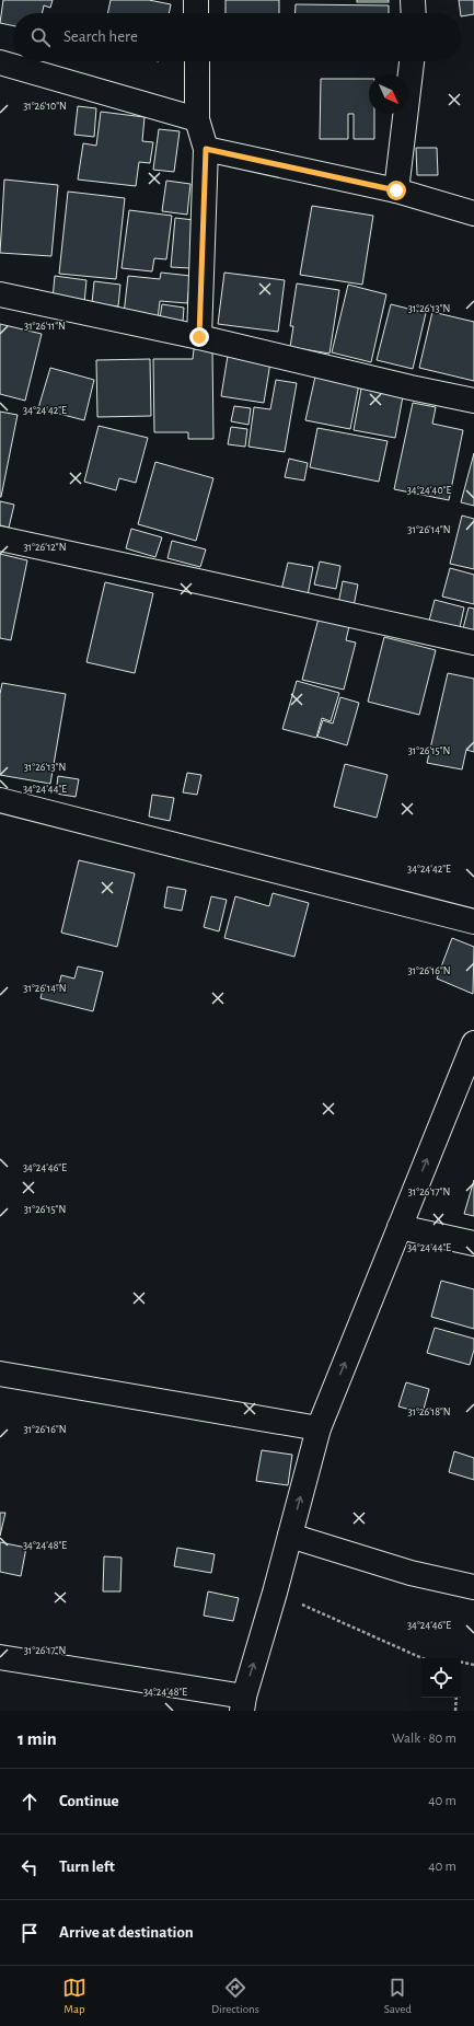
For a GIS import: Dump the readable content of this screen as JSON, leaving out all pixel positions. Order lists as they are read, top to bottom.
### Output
{
  "north": "bottom right",
  "page": {
    "search": "Search here",
    "heading": ["1 min", "Walk · 80 m"],
    "list": [
      ["Continue", "40 m"],
      ["Turn left", "40 m"],
      "Arrive at destination"
    ],
    "nav": ["Map", "Directions", "Saved"]
  },
  "coordinates": [
    "31°26'10\"N",
    "31°26'13\"N",
    "31°26'11\"N",
    "34°24'42\"E",
    "34°24'40\"E",
    "31°26'14\"N",
    "31°26'12\"N",
    "31°26'15\"N",
    "34°24'44\"E",
    "31°26'16\"N",
    "34°24'46\"E",
    "31°26'17\"N",
    "31°26'18\"N",
    "34°24'48\"E"
  ]
}
